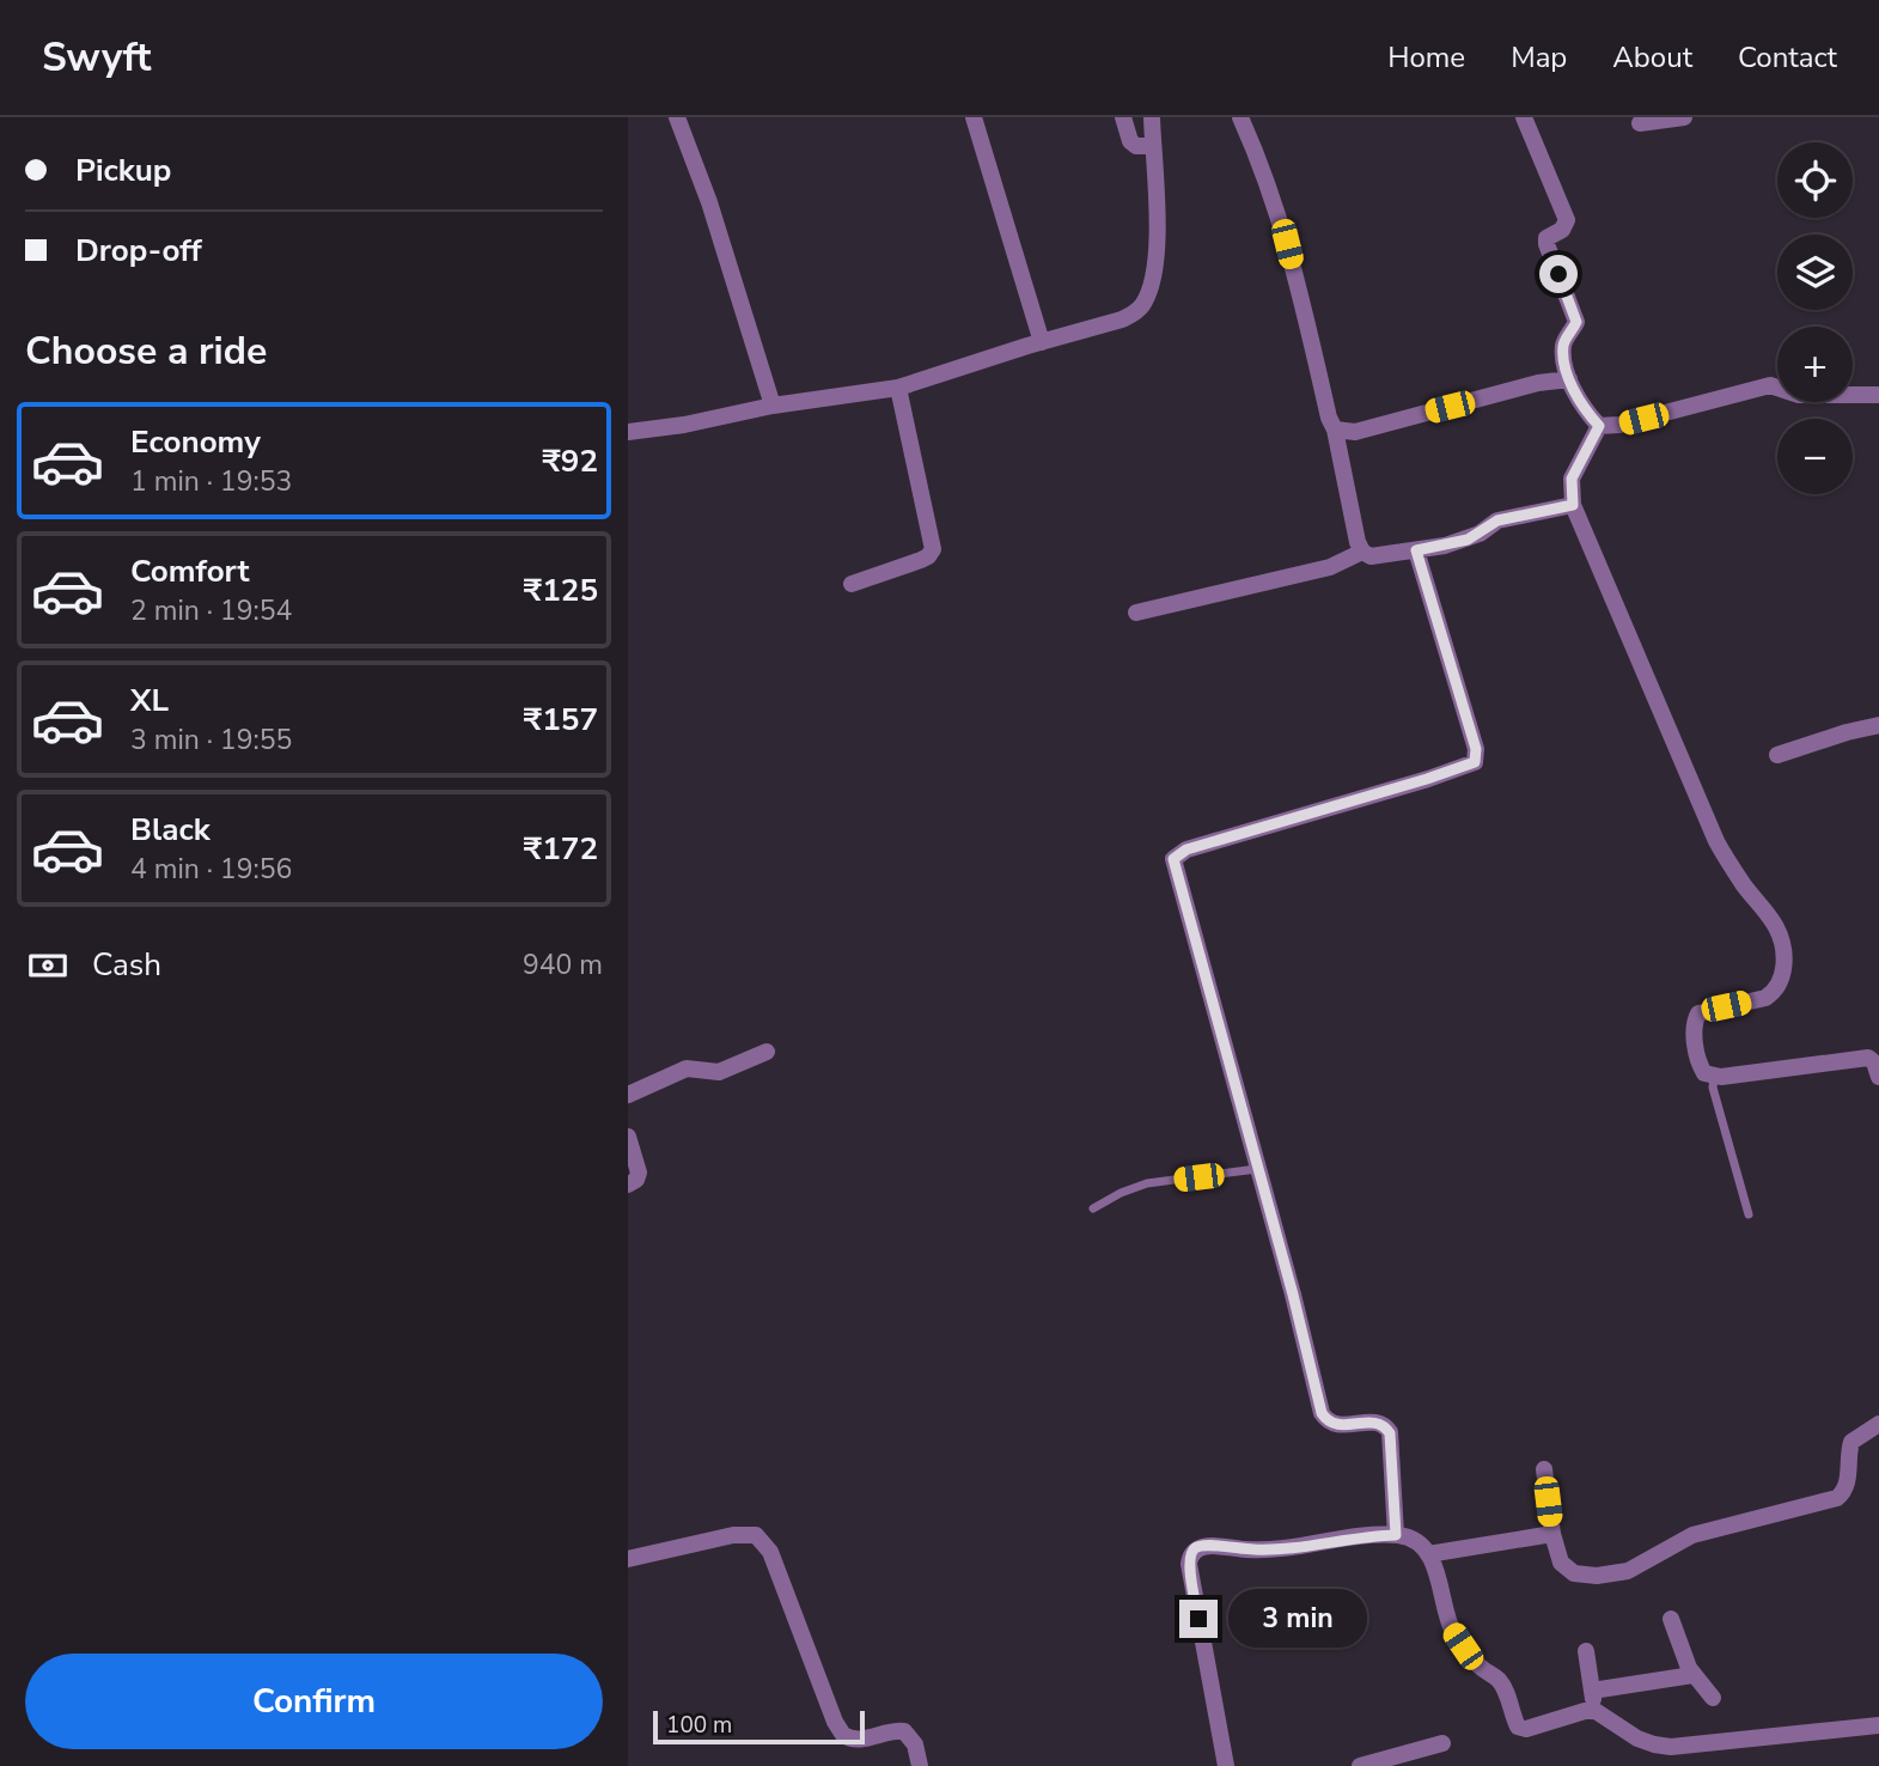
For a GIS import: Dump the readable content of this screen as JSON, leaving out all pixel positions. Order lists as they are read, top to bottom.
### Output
{
  "scale_bar": "100 m",
  "page": {
    "header": "Swyft",
    "nav": [
      "Home",
      "Map",
      "About",
      "Contact"
    ],
    "banner": ["Pickup", "Drop-off"],
    "map_buttons": ["+", "−"],
    "heading": "Choose a ride",
    "list": [
      {
        "name": "Economy",
        "note": "1 min · 19:53",
        "value": "₹92"
      },
      {
        "name": "Comfort",
        "note": "2 min · 19:54",
        "value": "₹125"
      },
      {
        "name": "XL",
        "note": "3 min · 19:55",
        "value": "₹157"
      },
      {
        "name": "Black",
        "note": "4 min · 19:56",
        "value": "₹172"
      }
    ],
    "pay": ["Cash", "940 m"],
    "bubble": "3 min",
    "buttons": "Confirm",
    "scale": "100 m"
  }
}
